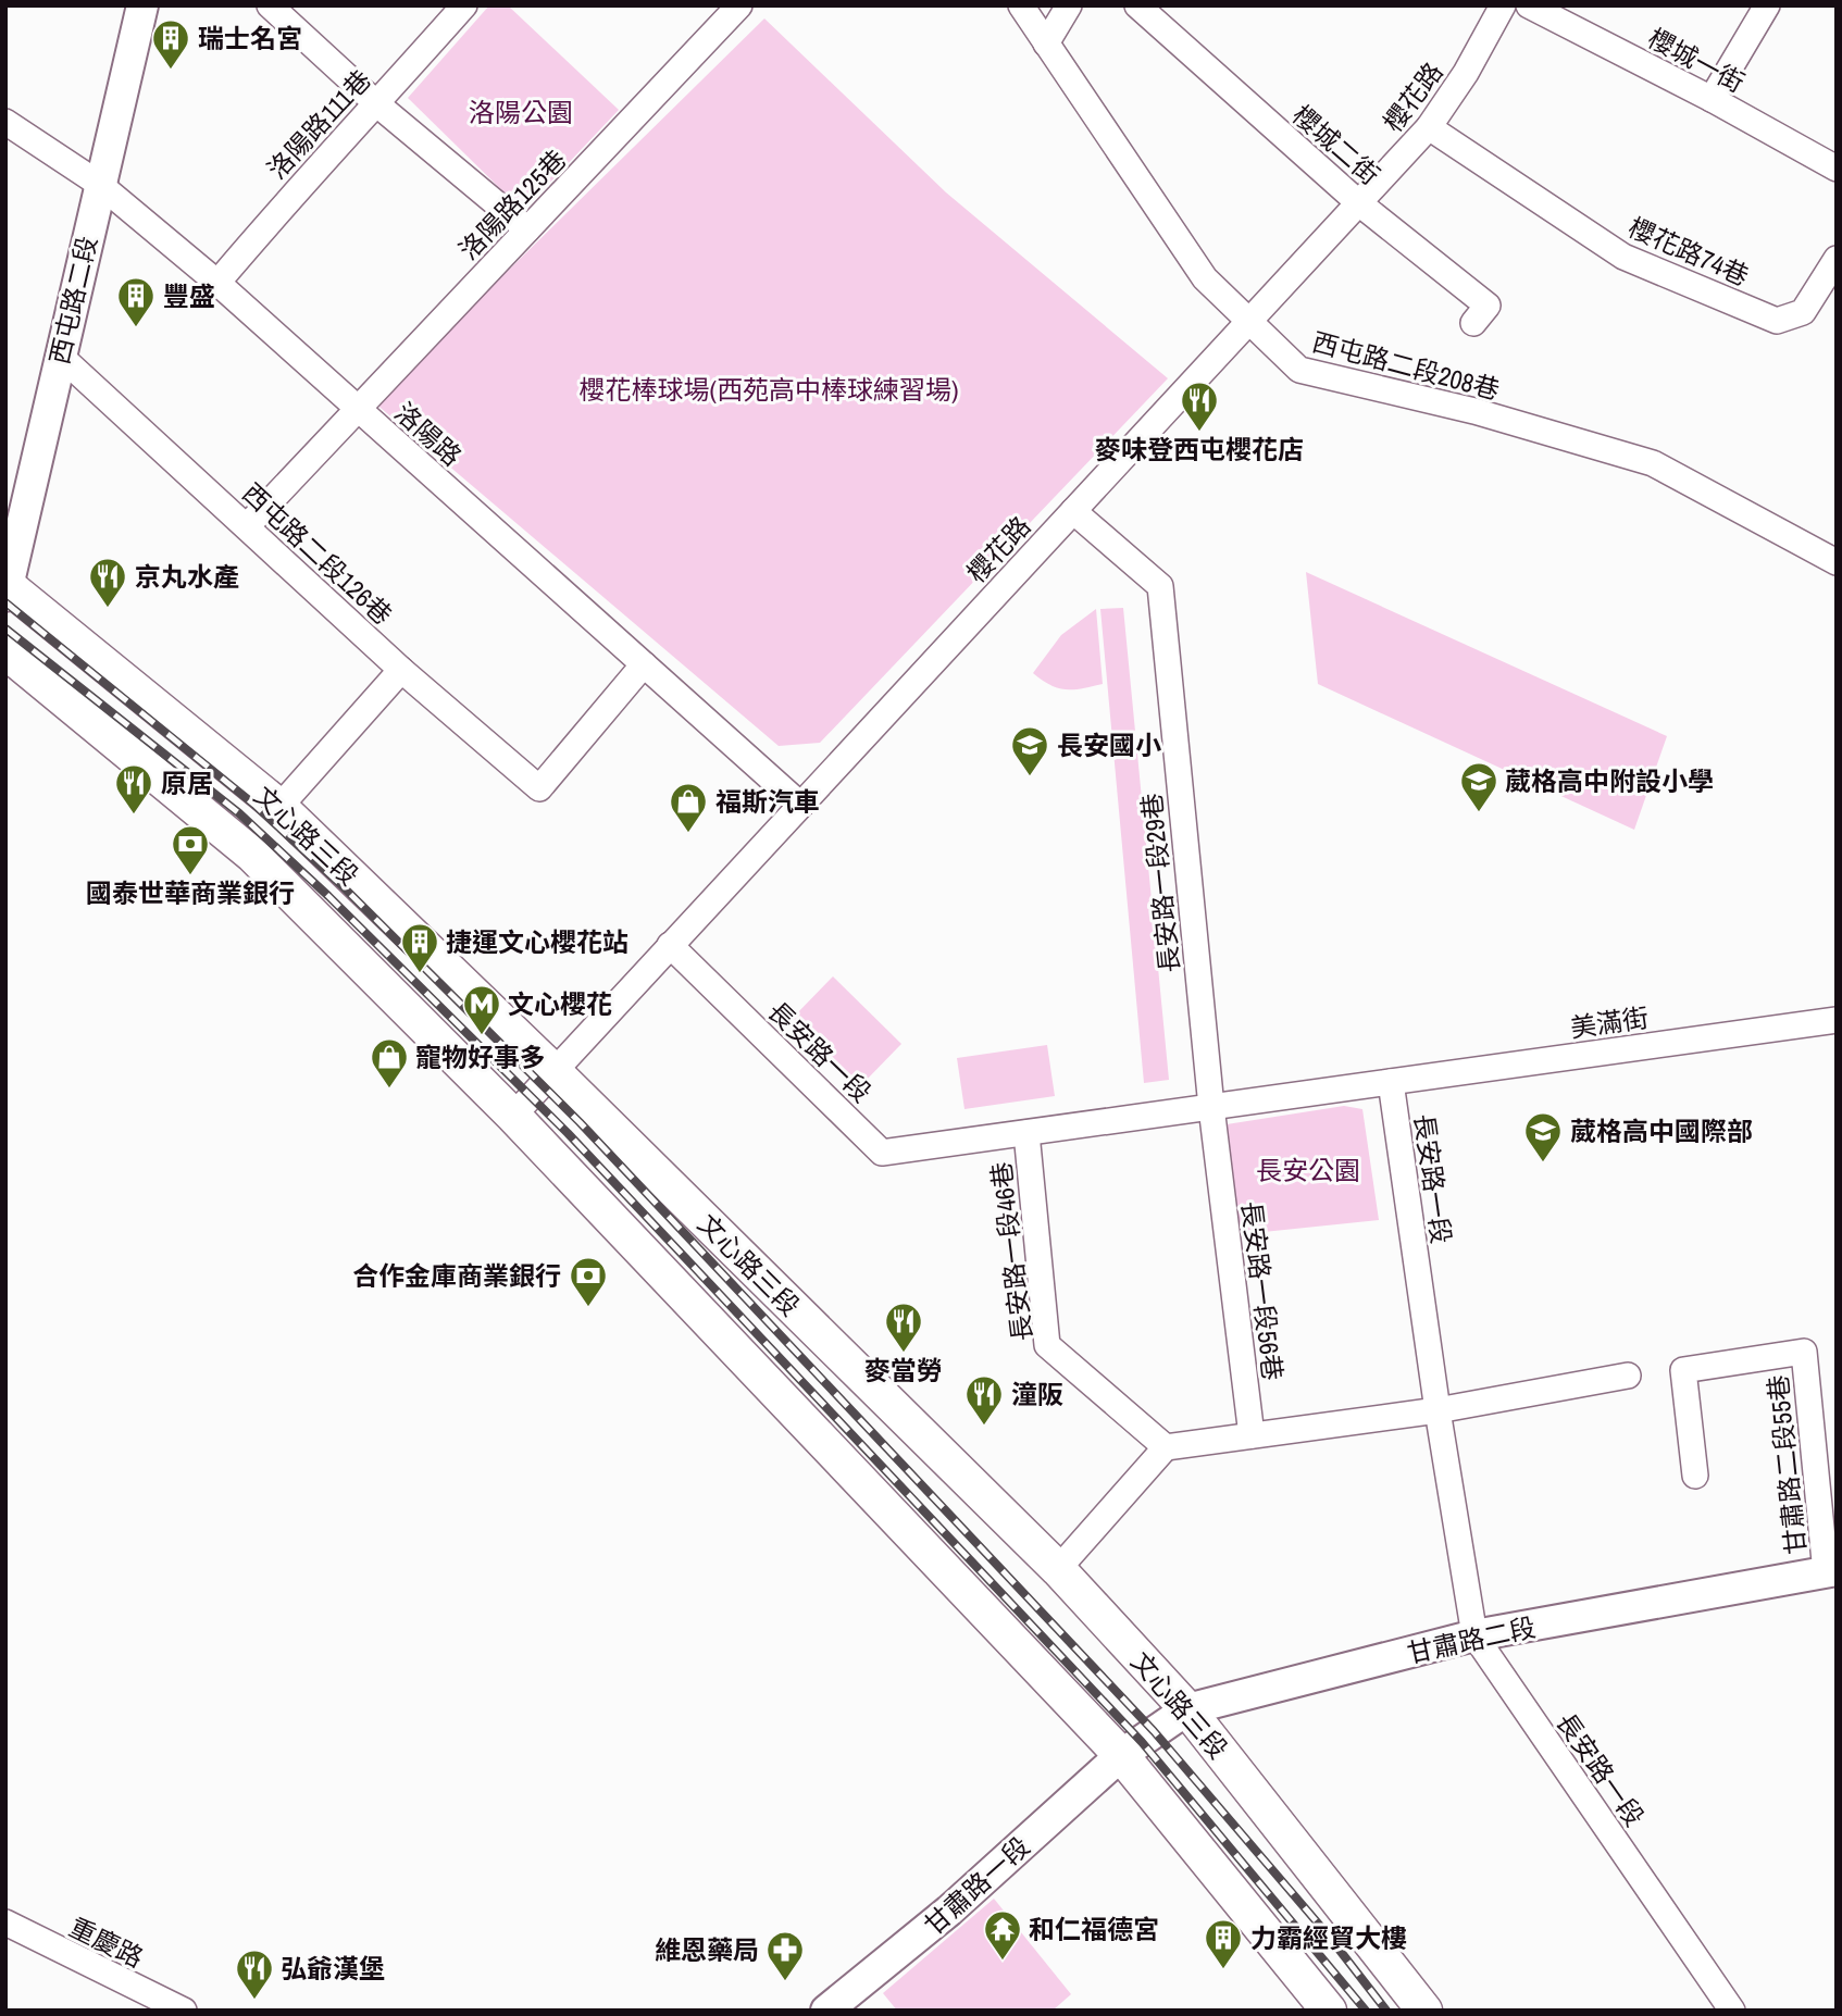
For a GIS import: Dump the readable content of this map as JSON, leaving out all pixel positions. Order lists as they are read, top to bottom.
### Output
{
  "streets": {
    "main road": ["文心路三段"],
    "street": [
      "櫻城一街",
      "櫻花路",
      "洛陽路111巷",
      "櫻城二街",
      "洛陽路125巷",
      "櫻花路74巷",
      "西屯路二段",
      "西屯路二段208巷",
      "洛陽路",
      "西屯路二段126巷",
      "長安路一段29巷",
      "美滿街",
      "長安路一段",
      "長安路一段46巷",
      "長安路一段56巷",
      "甘肅路二段55巷",
      "甘肅路二段",
      "甘肅路一段",
      "重慶路"
    ]
  },
  "crossings": [
    ["櫻花路", "櫻城二街"],
    ["櫻花路", "櫻花路74巷"],
    ["櫻花路", "西屯路二段208巷"],
    ["櫻花路", "洛陽路"],
    ["櫻花路", "文心路三段"],
    ["櫻花路", "長安路一段29巷"],
    ["櫻花路", "長安路一段"],
    ["洛陽路111巷", "洛陽路"],
    ["洛陽路125巷", "洛陽路"],
    ["洛陽路125巷", "西屯路二段126巷"],
    ["西屯路二段", "洛陽路"],
    ["西屯路二段", "西屯路二段126巷"],
    ["西屯路二段", "文心路三段"],
    ["洛陽路", "西屯路二段126巷"],
    ["文心路三段", "甘肅路二段"],
    ["文心路三段", "甘肅路一段"],
    ["長安路一段29巷", "長安路一段"],
    ["長安路一段29巷", "長安路一段56巷"],
    ["美滿街", "長安路一段"],
    ["長安路一段", "長安路一段46巷"],
    ["長安路一段", "長安路一段56巷"],
    ["長安路一段", "甘肅路二段"],
    ["甘肅路二段55巷", "甘肅路二段"],
    ["甘肅路二段", "甘肅路一段"]
  ],
  "parks": ["洛陽公園", "櫻花棒球場(西苑高中棒球練習場)", "長安公園"],
  "places": {
    "building": [
      "瑞士名宮",
      "豐盛",
      "捷運文心櫻花站",
      "力霸經貿大樓"
    ],
    "restaurant": [
      "麥味登西屯櫻花店",
      "京丸水產",
      "原居",
      "麥當勞",
      "潼阪",
      "弘爺漢堡"
    ],
    "school or university": ["長安國小", "葳格高中附設小學", "葳格高中國際部"],
    "shop": ["福斯汽車", "寵物好事多"],
    "bank": ["國泰世華商業銀行", "合作金庫商業銀行"],
    "metro station": ["文心櫻花"],
    "temple": ["和仁福德宮"],
    "pharmacy": ["維恩藥局"]
  }
}
